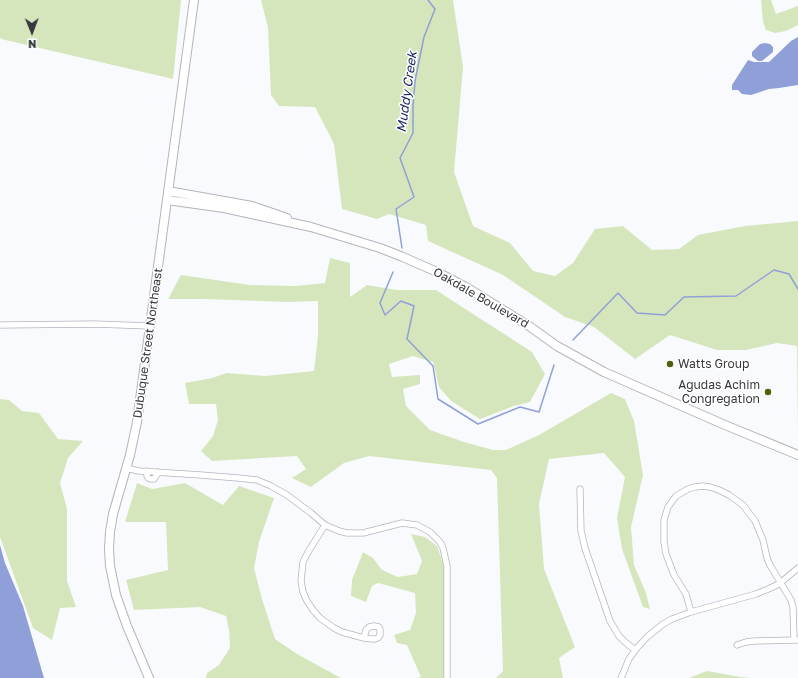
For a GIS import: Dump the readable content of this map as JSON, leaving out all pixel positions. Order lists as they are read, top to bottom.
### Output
{
  "streets": {
    "main road": ["Oakdale Boulevard", "Dubuque Street Northeast"]
  },
  "crossings": [
    ["Oakdale Boulevard", "Dubuque Street Northeast"]
  ],
  "water": ["Muddy Creek"],
  "places": ["Watts Group", "Agudas Achim Congregation"],
  "north": "bottom"
}
